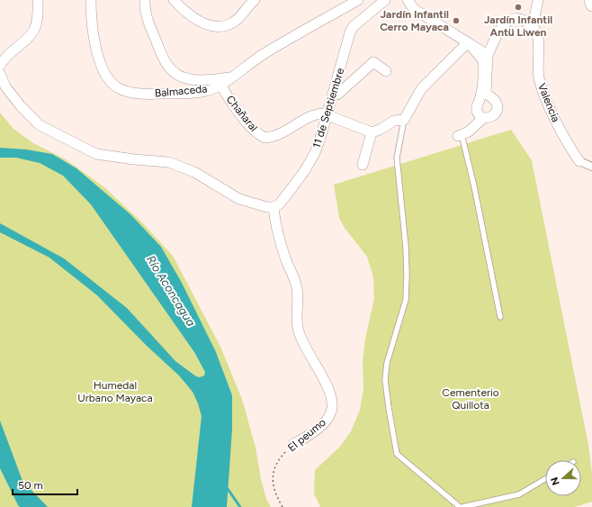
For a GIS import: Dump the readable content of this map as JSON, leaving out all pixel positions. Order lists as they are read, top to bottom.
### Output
{
  "streets": {
    "street": [
      "Balmaceda",
      "Valencia",
      "11 de Septiembre",
      "Chañaral",
      "El peumo"
    ]
  },
  "crossings": [
    ["Balmaceda", "Chañaral"],
    ["11 de Septiembre", "Chañaral"],
    ["11 de Septiembre", "El peumo"]
  ],
  "water": ["Río Aconcagua"],
  "parks": ["Humedal Urbano Mayaca", "Cementerio Quillota"],
  "places": ["Jardín Infantil Antü Liwen", "Jardín Infantil Cerro Mayaca"],
  "scale_bar": "50 m",
  "north": "left"
}
